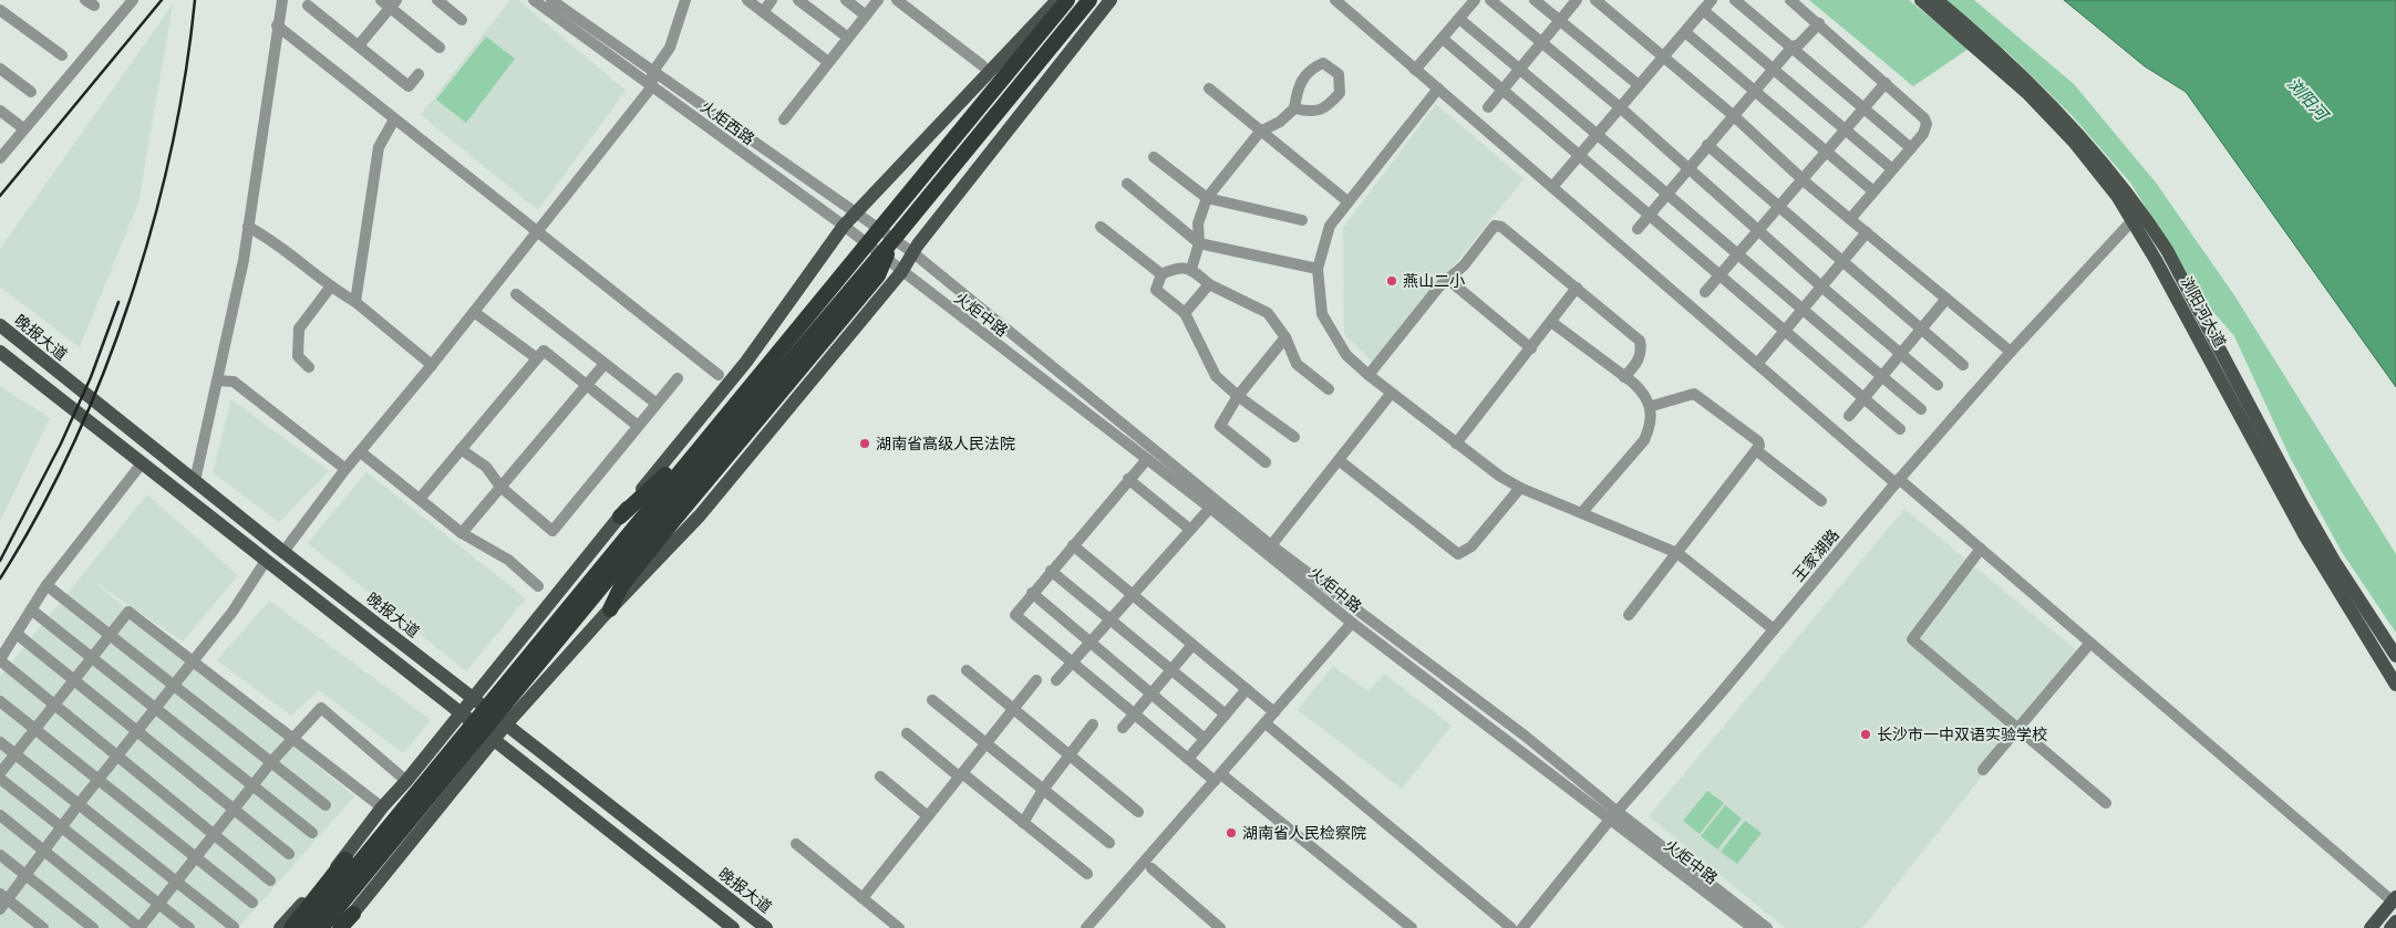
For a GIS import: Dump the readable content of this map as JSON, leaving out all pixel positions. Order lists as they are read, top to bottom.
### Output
{
  "streets": {
    "main road": ["浏阳河大道", "晚报大道"],
    "street": ["火炬西路", "火炬中路", "王家湖路"]
  },
  "crossings": [
    ["火炬西路", "火炬中路"],
    ["浏阳河大道", "王家湖路"],
    ["火炬中路", "王家湖路"]
  ],
  "water": ["浏阳河"],
  "places": [
    "燕山二小",
    "湖南省高级人民法院",
    "长沙市一中双语实验学校",
    "湖南省人民检察院"
  ]
}
